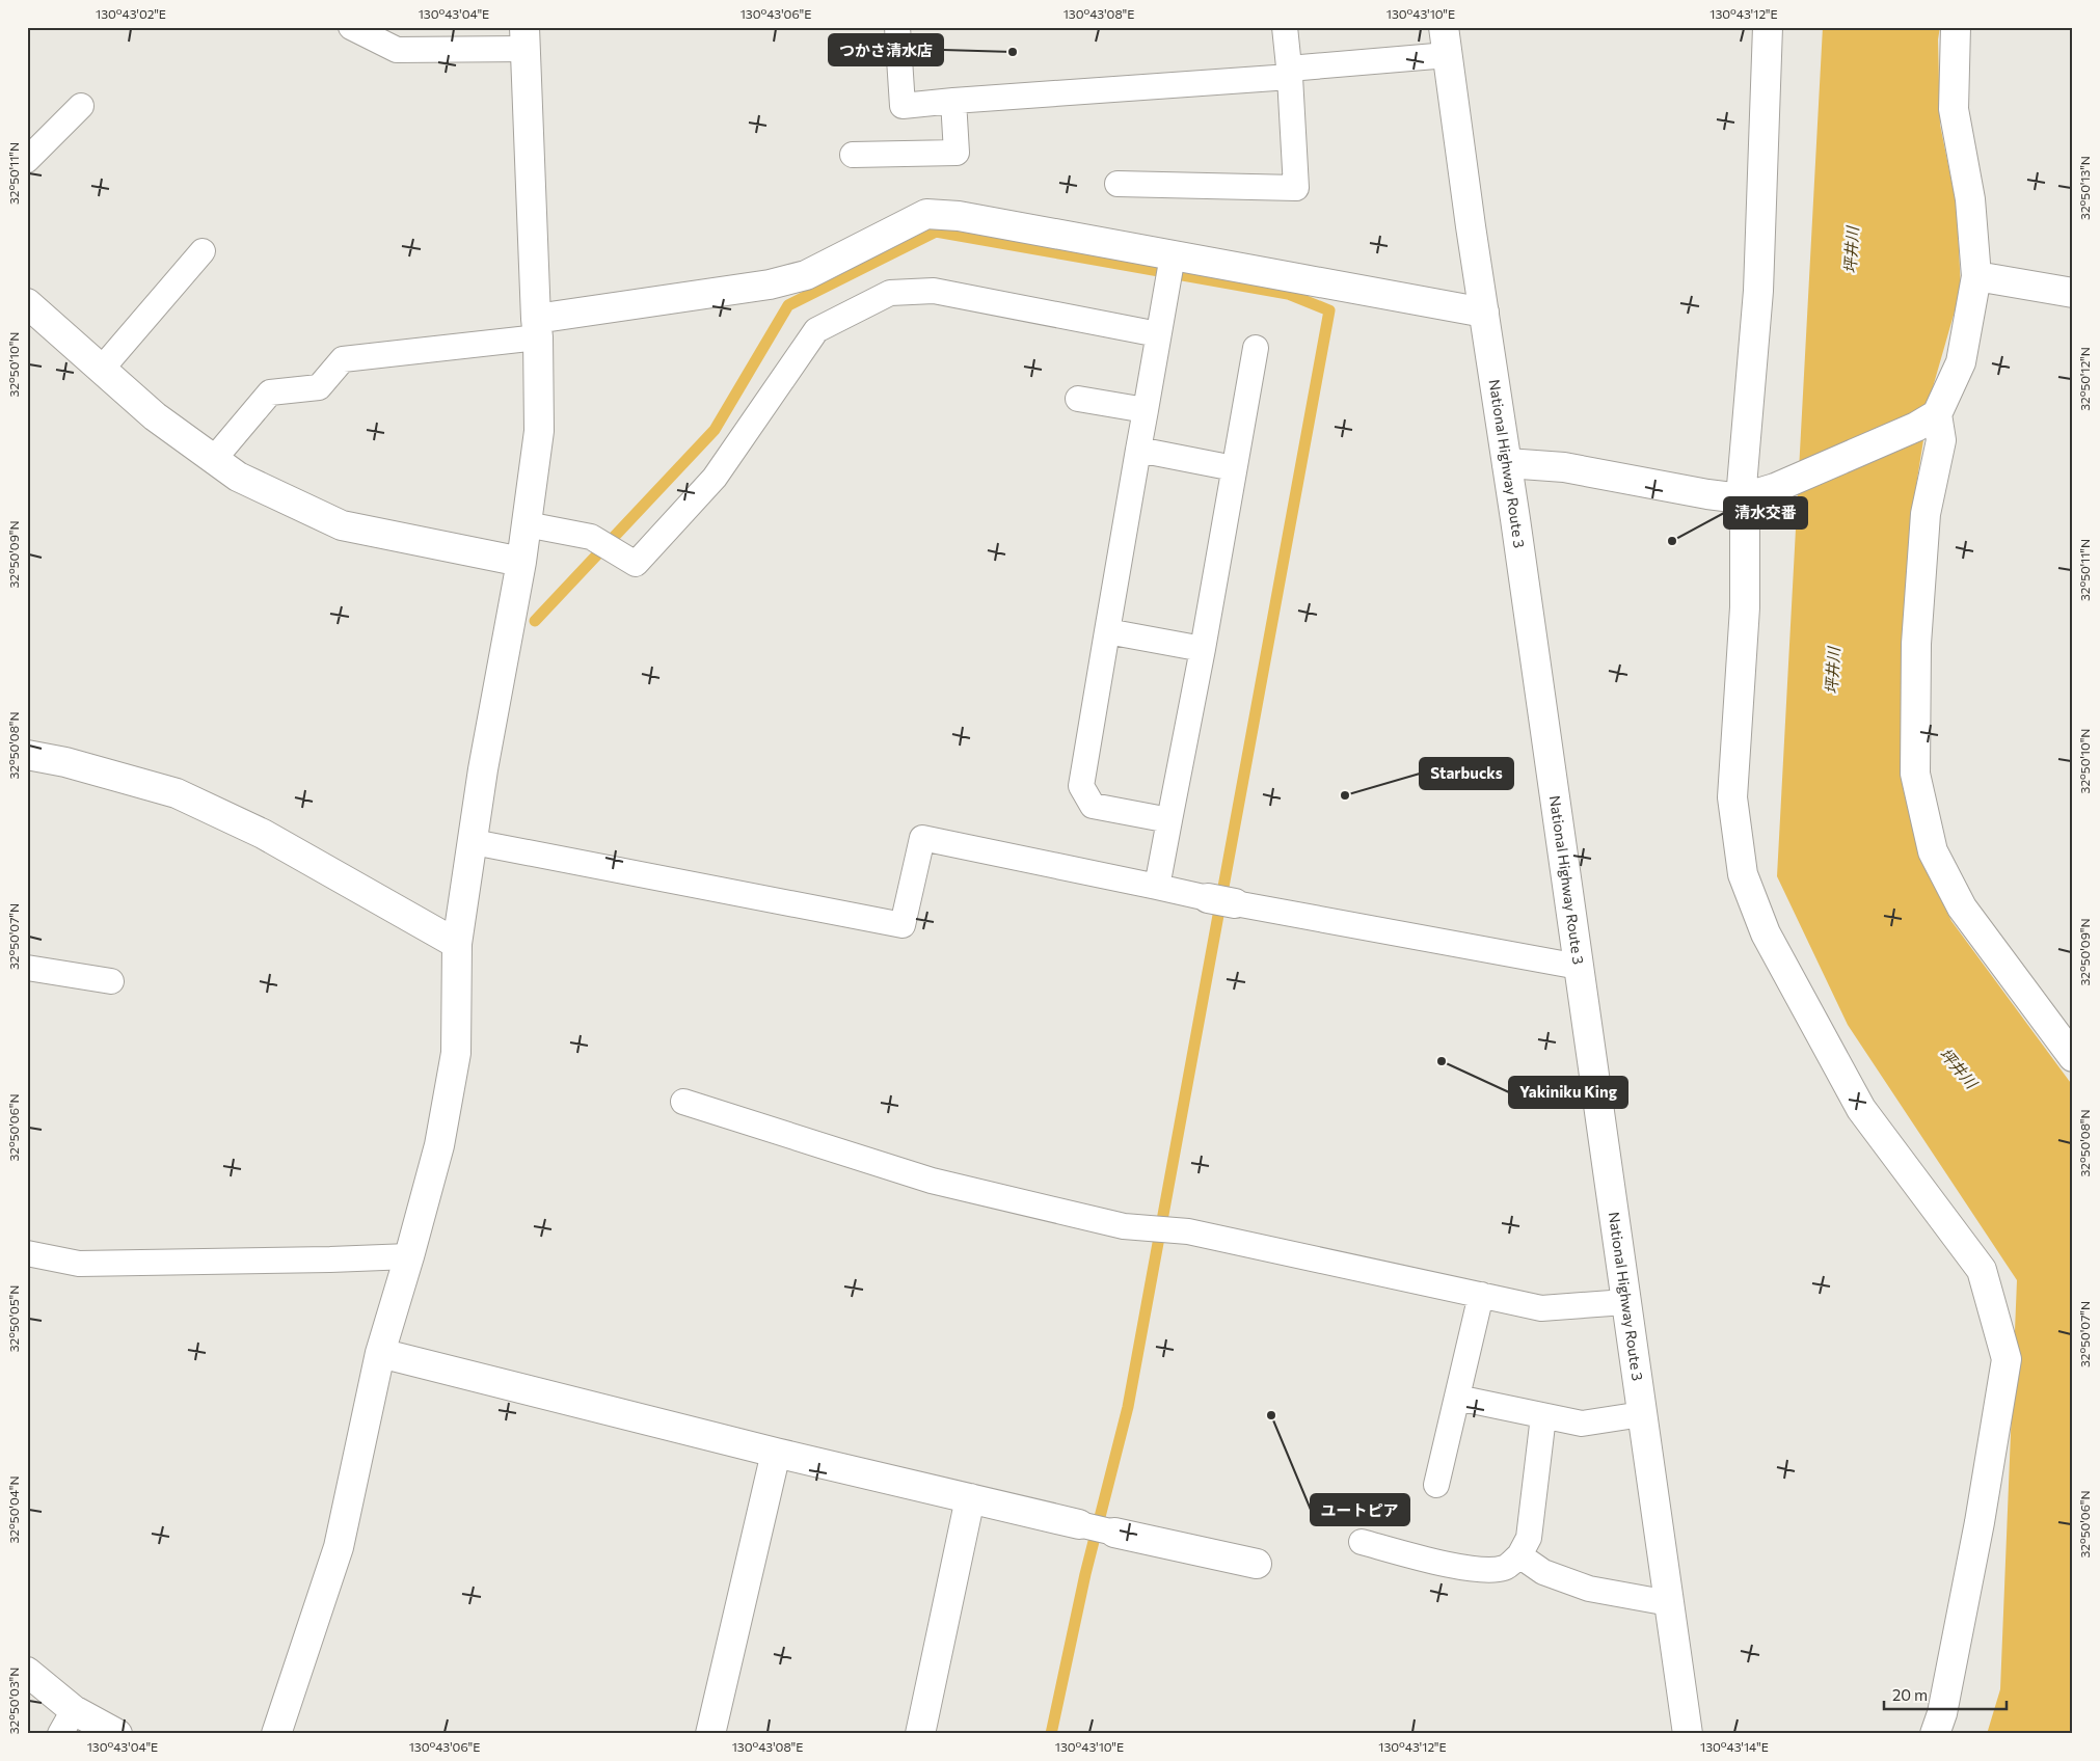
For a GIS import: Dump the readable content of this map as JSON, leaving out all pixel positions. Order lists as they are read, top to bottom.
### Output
{
  "streets": {
    "main road": ["National Highway Route 3"]
  },
  "water": ["坪井川"],
  "places": [
    "つかさ清水店",
    "清水交番",
    "Starbucks",
    "Yakiniku King",
    "ユートピア"
  ],
  "scale_bar": "20 m",
  "coordinates": [
    "130°43'02\"E",
    "130°43'04\"E",
    "130°43'06\"E",
    "130°43'08\"E",
    "130°43'10\"E",
    "130°43'12\"E",
    "32°50'11\"N",
    "32°50'13\"N",
    "32°50'10\"N",
    "32°50'12\"N",
    "32°50'09\"N",
    "32°50'08\"N",
    "32°50'07\"N",
    "32°50'06\"N",
    "32°50'05\"N",
    "32°50'04\"N",
    "32°50'03\"N",
    "130°43'14\"E"
  ]
}
